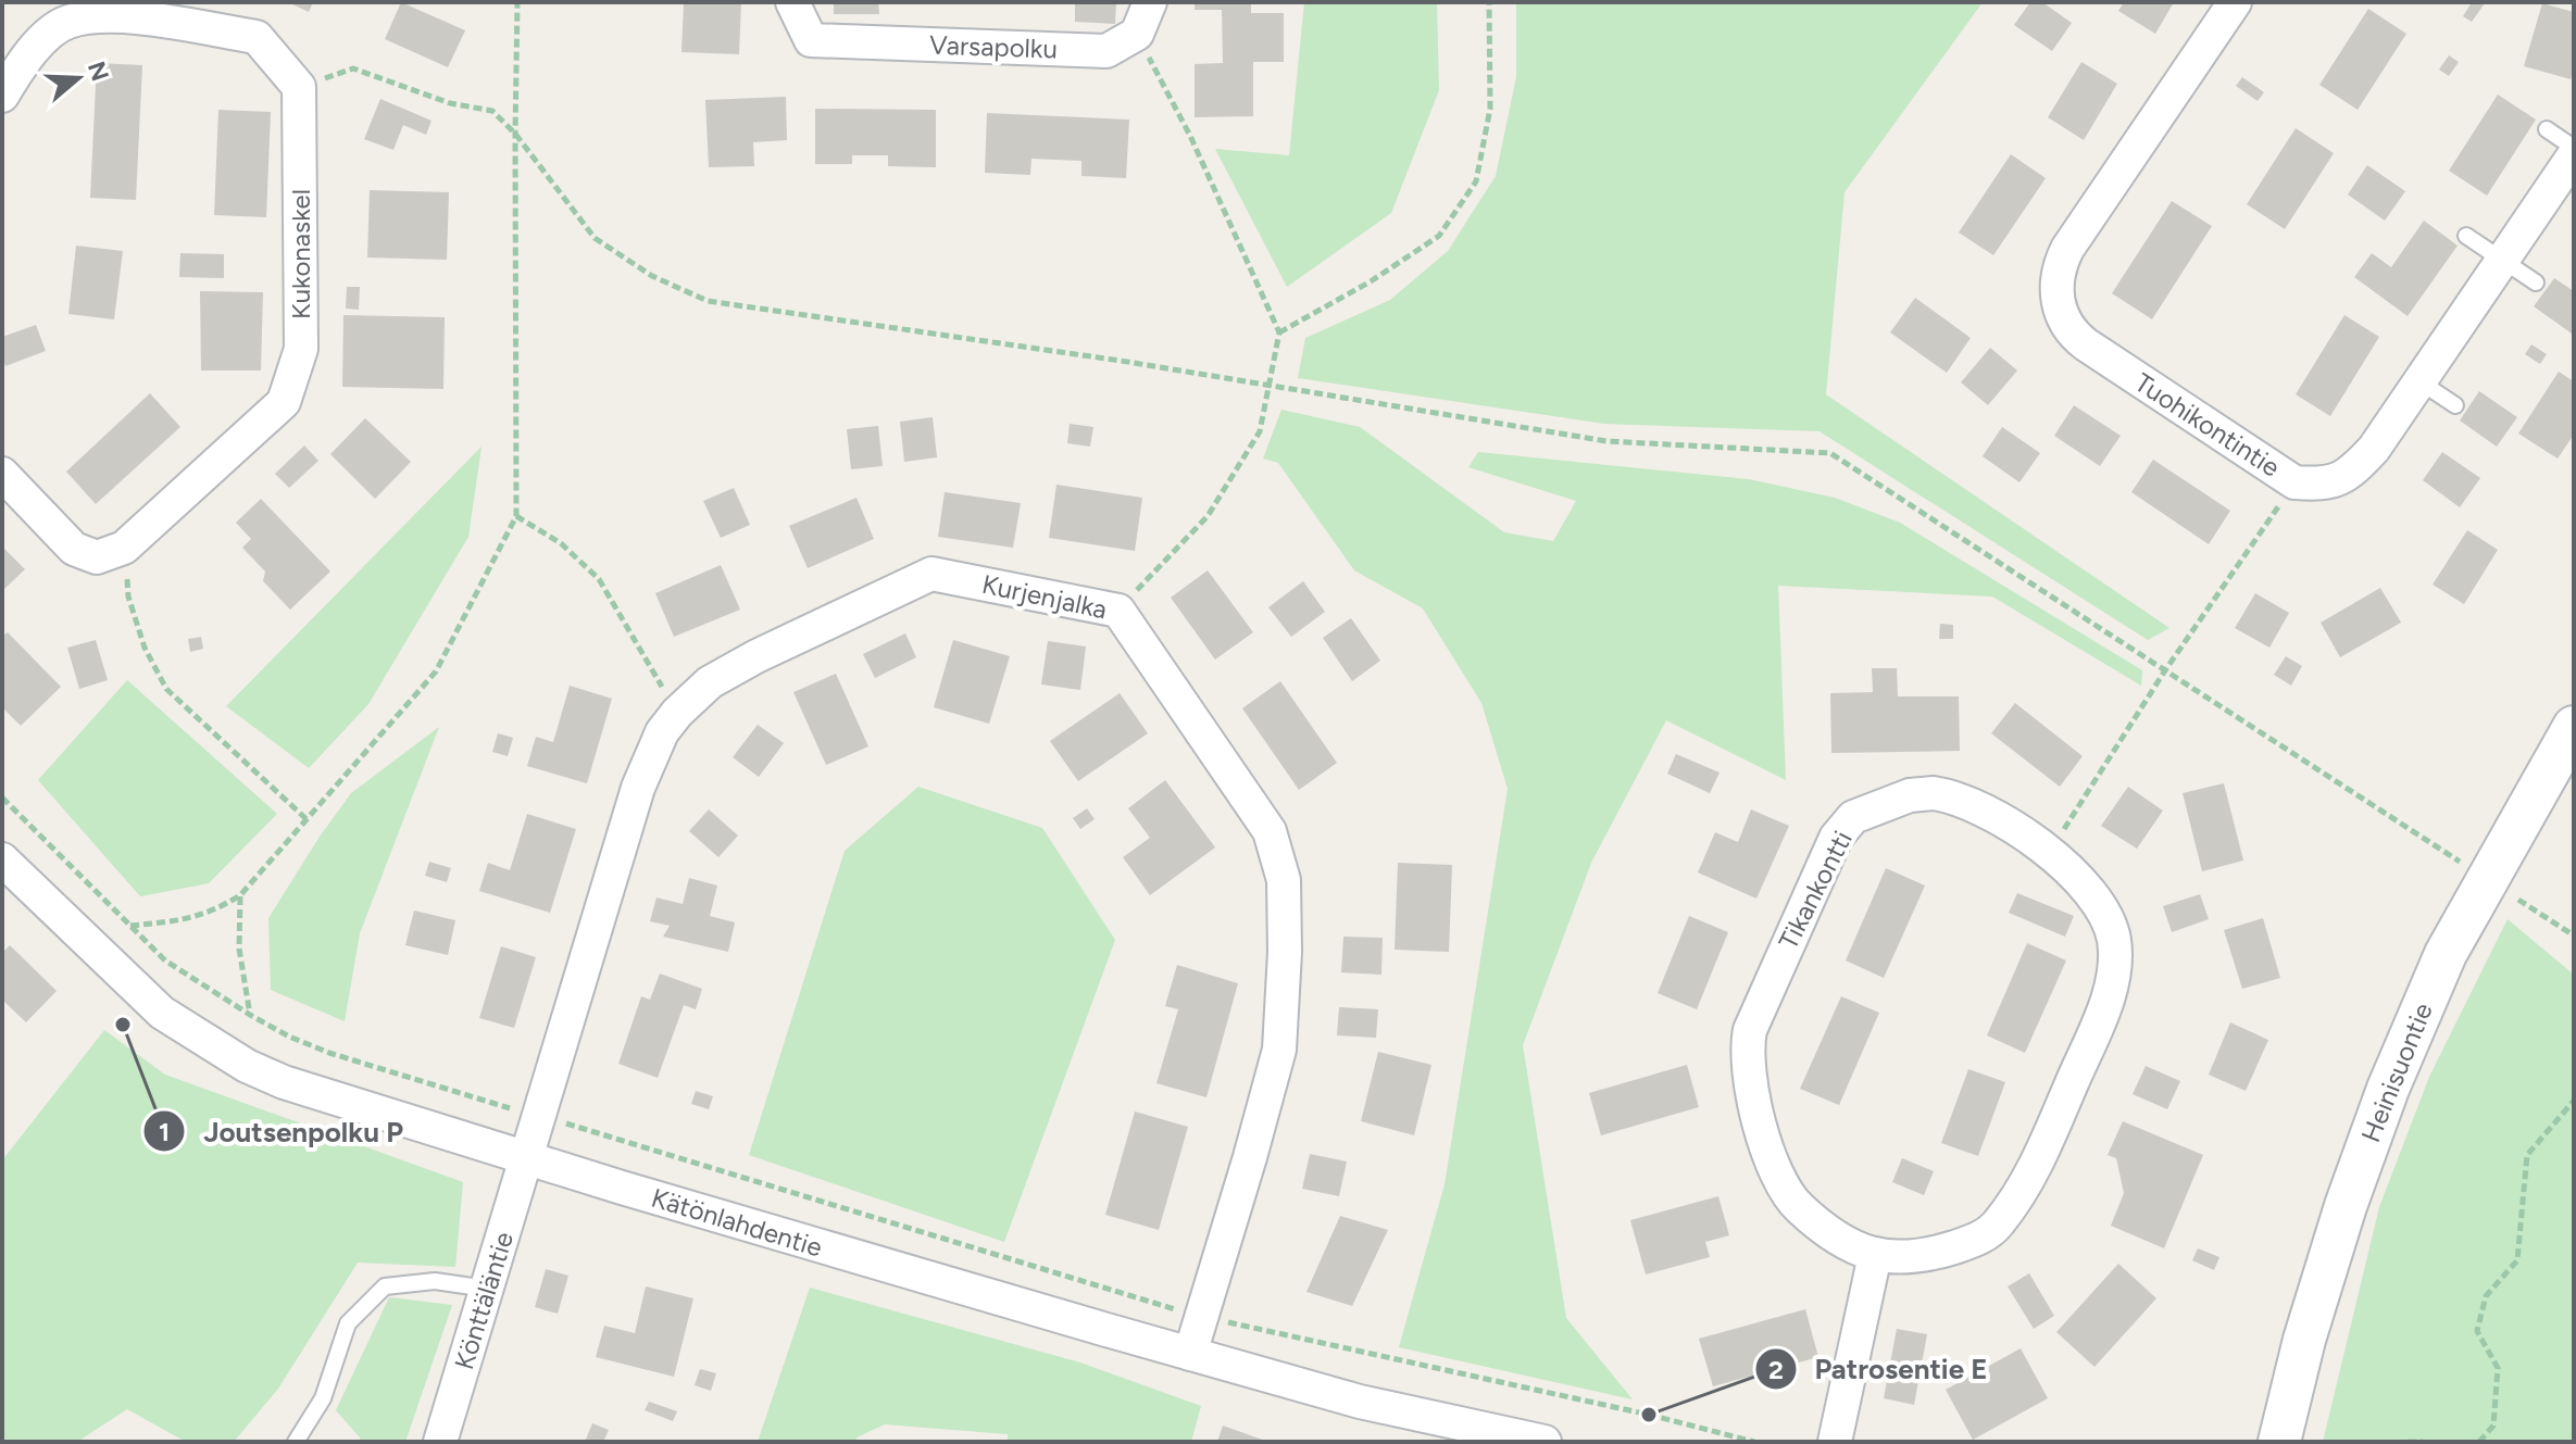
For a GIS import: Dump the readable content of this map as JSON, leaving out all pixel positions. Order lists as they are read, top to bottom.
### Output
{
  "streets": {
    "street": [
      "Varsapolku",
      "Kukonaskel",
      "Tuohikontintie",
      "Kurjenjalka",
      "Tikankontti",
      "Heinisuontie",
      "Kätönlahdentie",
      "Könttäläntie"
    ]
  },
  "crossings": [
    ["Kurjenjalka", "Kätönlahdentie"],
    ["Kurjenjalka", "Könttäläntie"],
    ["Kätönlahdentie", "Könttäläntie"]
  ],
  "places": ["Joutsenpolku P", "Patrosentie E"],
  "north": "right"
}
